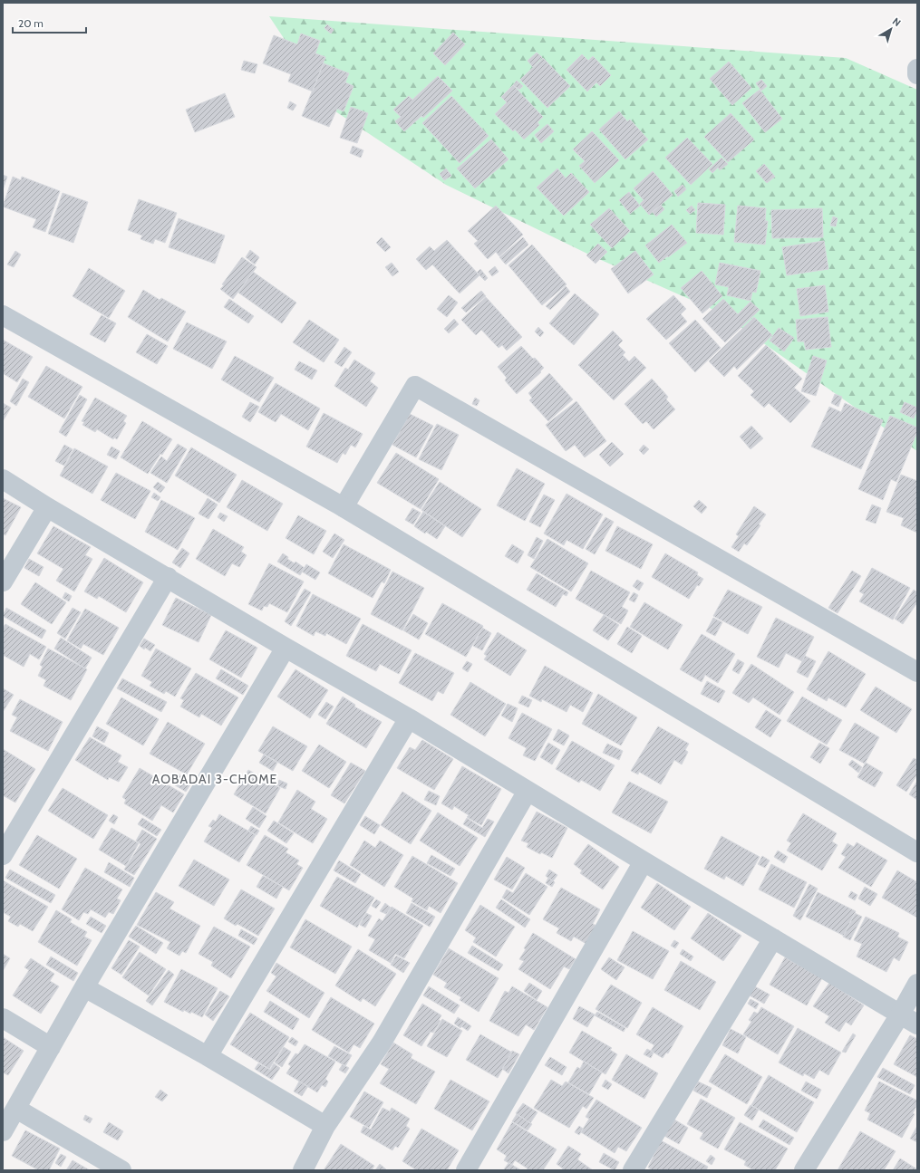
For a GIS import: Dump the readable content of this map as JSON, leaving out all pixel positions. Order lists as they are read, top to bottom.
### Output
{
  "districts": ["AOBADAI 3-CHOME"],
  "scale_bar": "20 m",
  "north": "top right"
}
